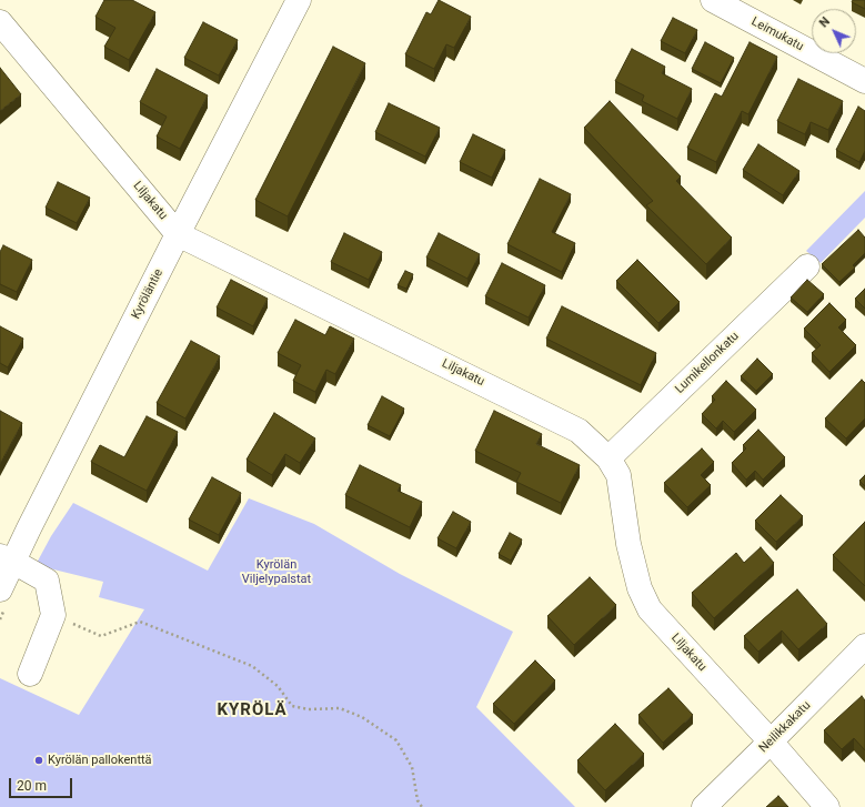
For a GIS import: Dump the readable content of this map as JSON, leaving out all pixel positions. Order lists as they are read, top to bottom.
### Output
{
  "streets": {
    "street": [
      "Leimukatu",
      "Liljakatu",
      "Kyröläntie",
      "Lumikellonkatu",
      "Neilikkakatu"
    ]
  },
  "crossings": [
    ["Liljakatu", "Kyröläntie"],
    ["Liljakatu", "Lumikellonkatu"],
    ["Liljakatu", "Neilikkakatu"]
  ],
  "districts": ["KYRÖLÄ"],
  "parks": ["Kyrölän Viljelypalstat"],
  "places": ["Kyrölän pallokenttä"],
  "scale_bar": "20 m",
  "north": "top left"
}
